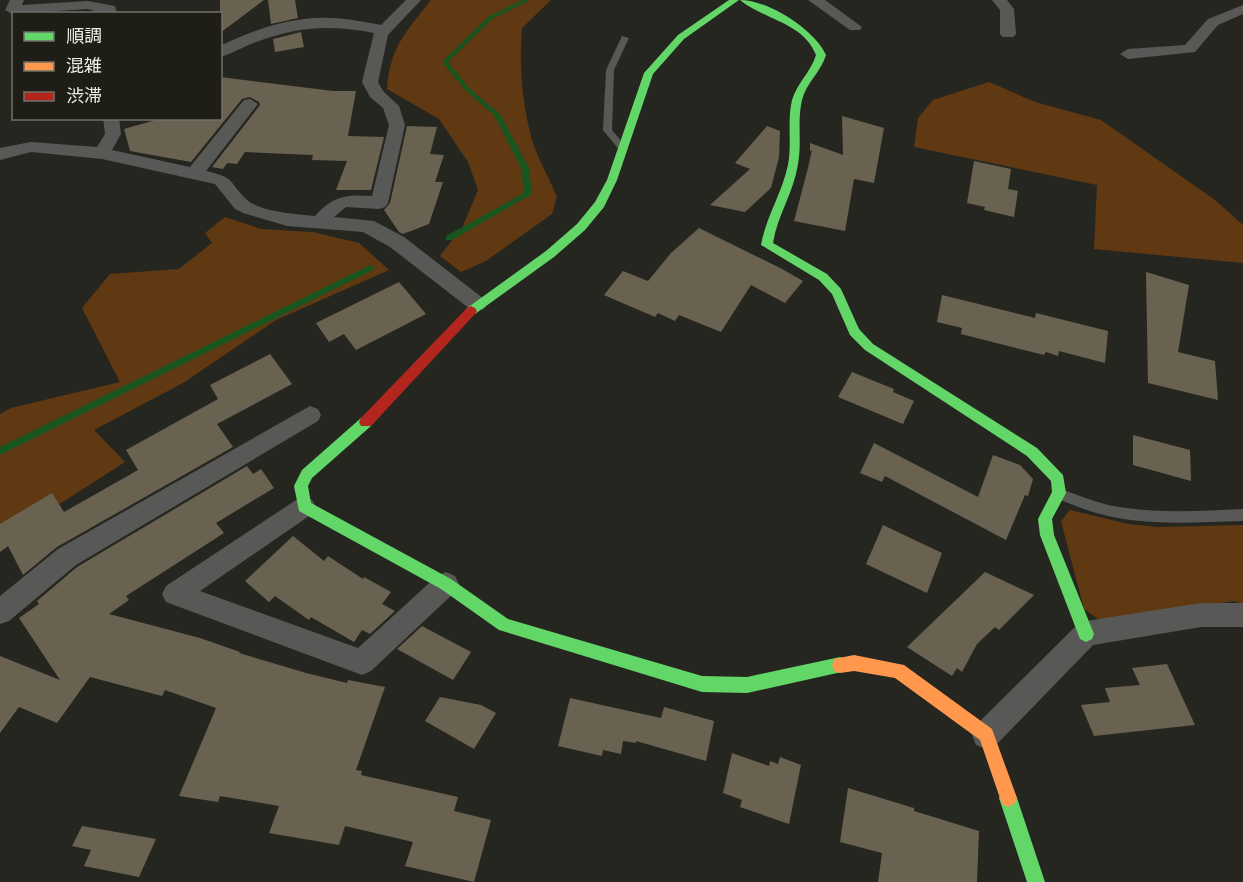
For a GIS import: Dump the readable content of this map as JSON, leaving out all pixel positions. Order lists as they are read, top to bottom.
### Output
{
  "legend": ["順調", "混雑", "渋滞"]
}
